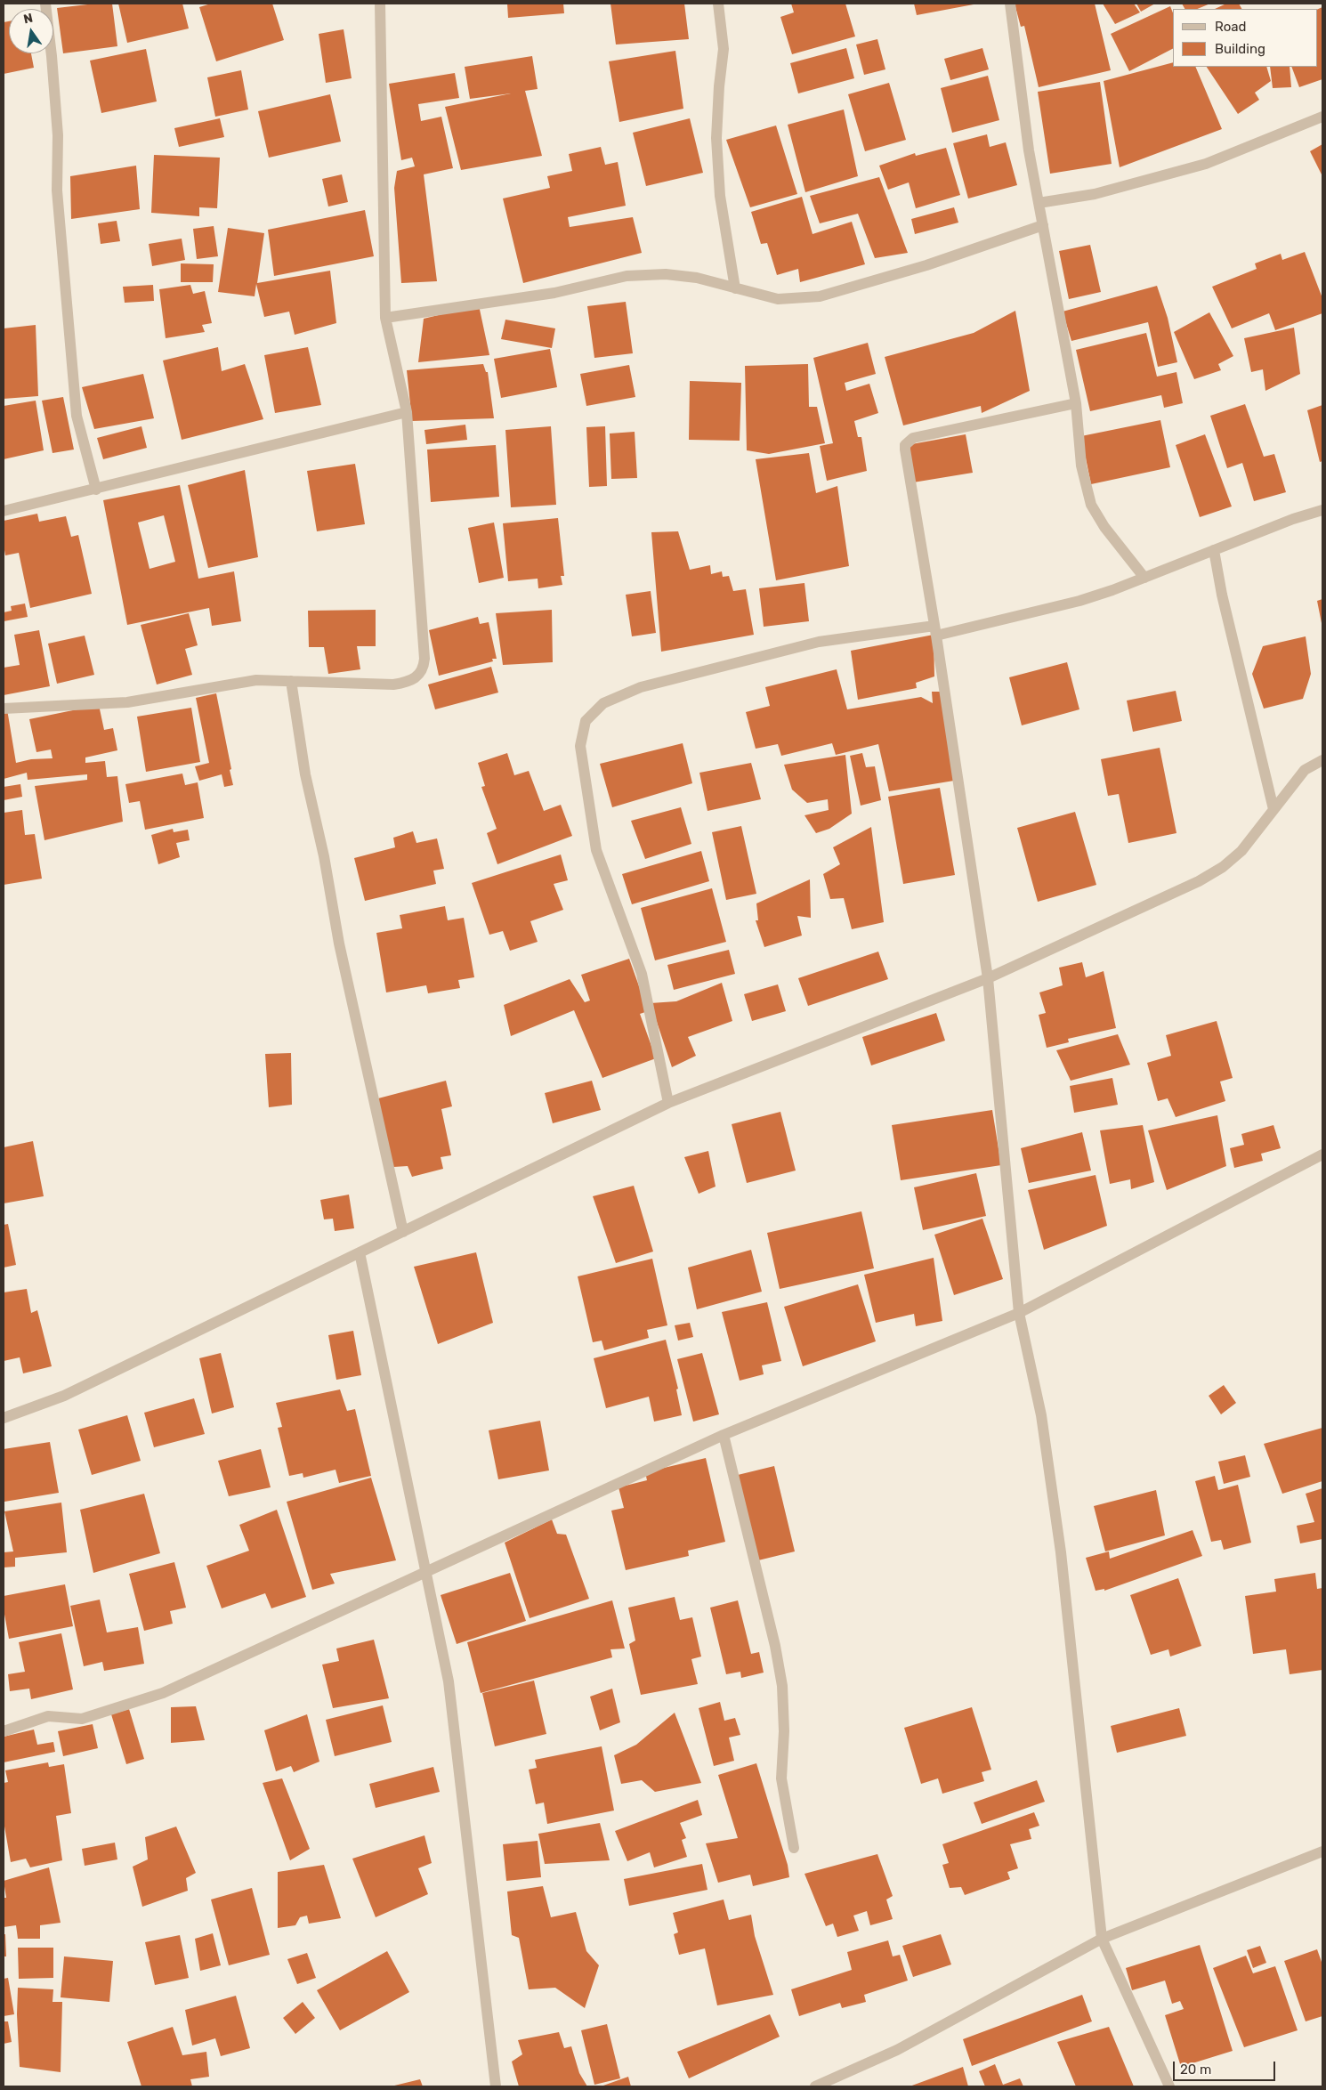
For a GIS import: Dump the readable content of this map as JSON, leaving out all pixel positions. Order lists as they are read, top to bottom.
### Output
{
  "legend": ["Road", "Building"],
  "scale_bar": "20 m",
  "north": "top"
}
